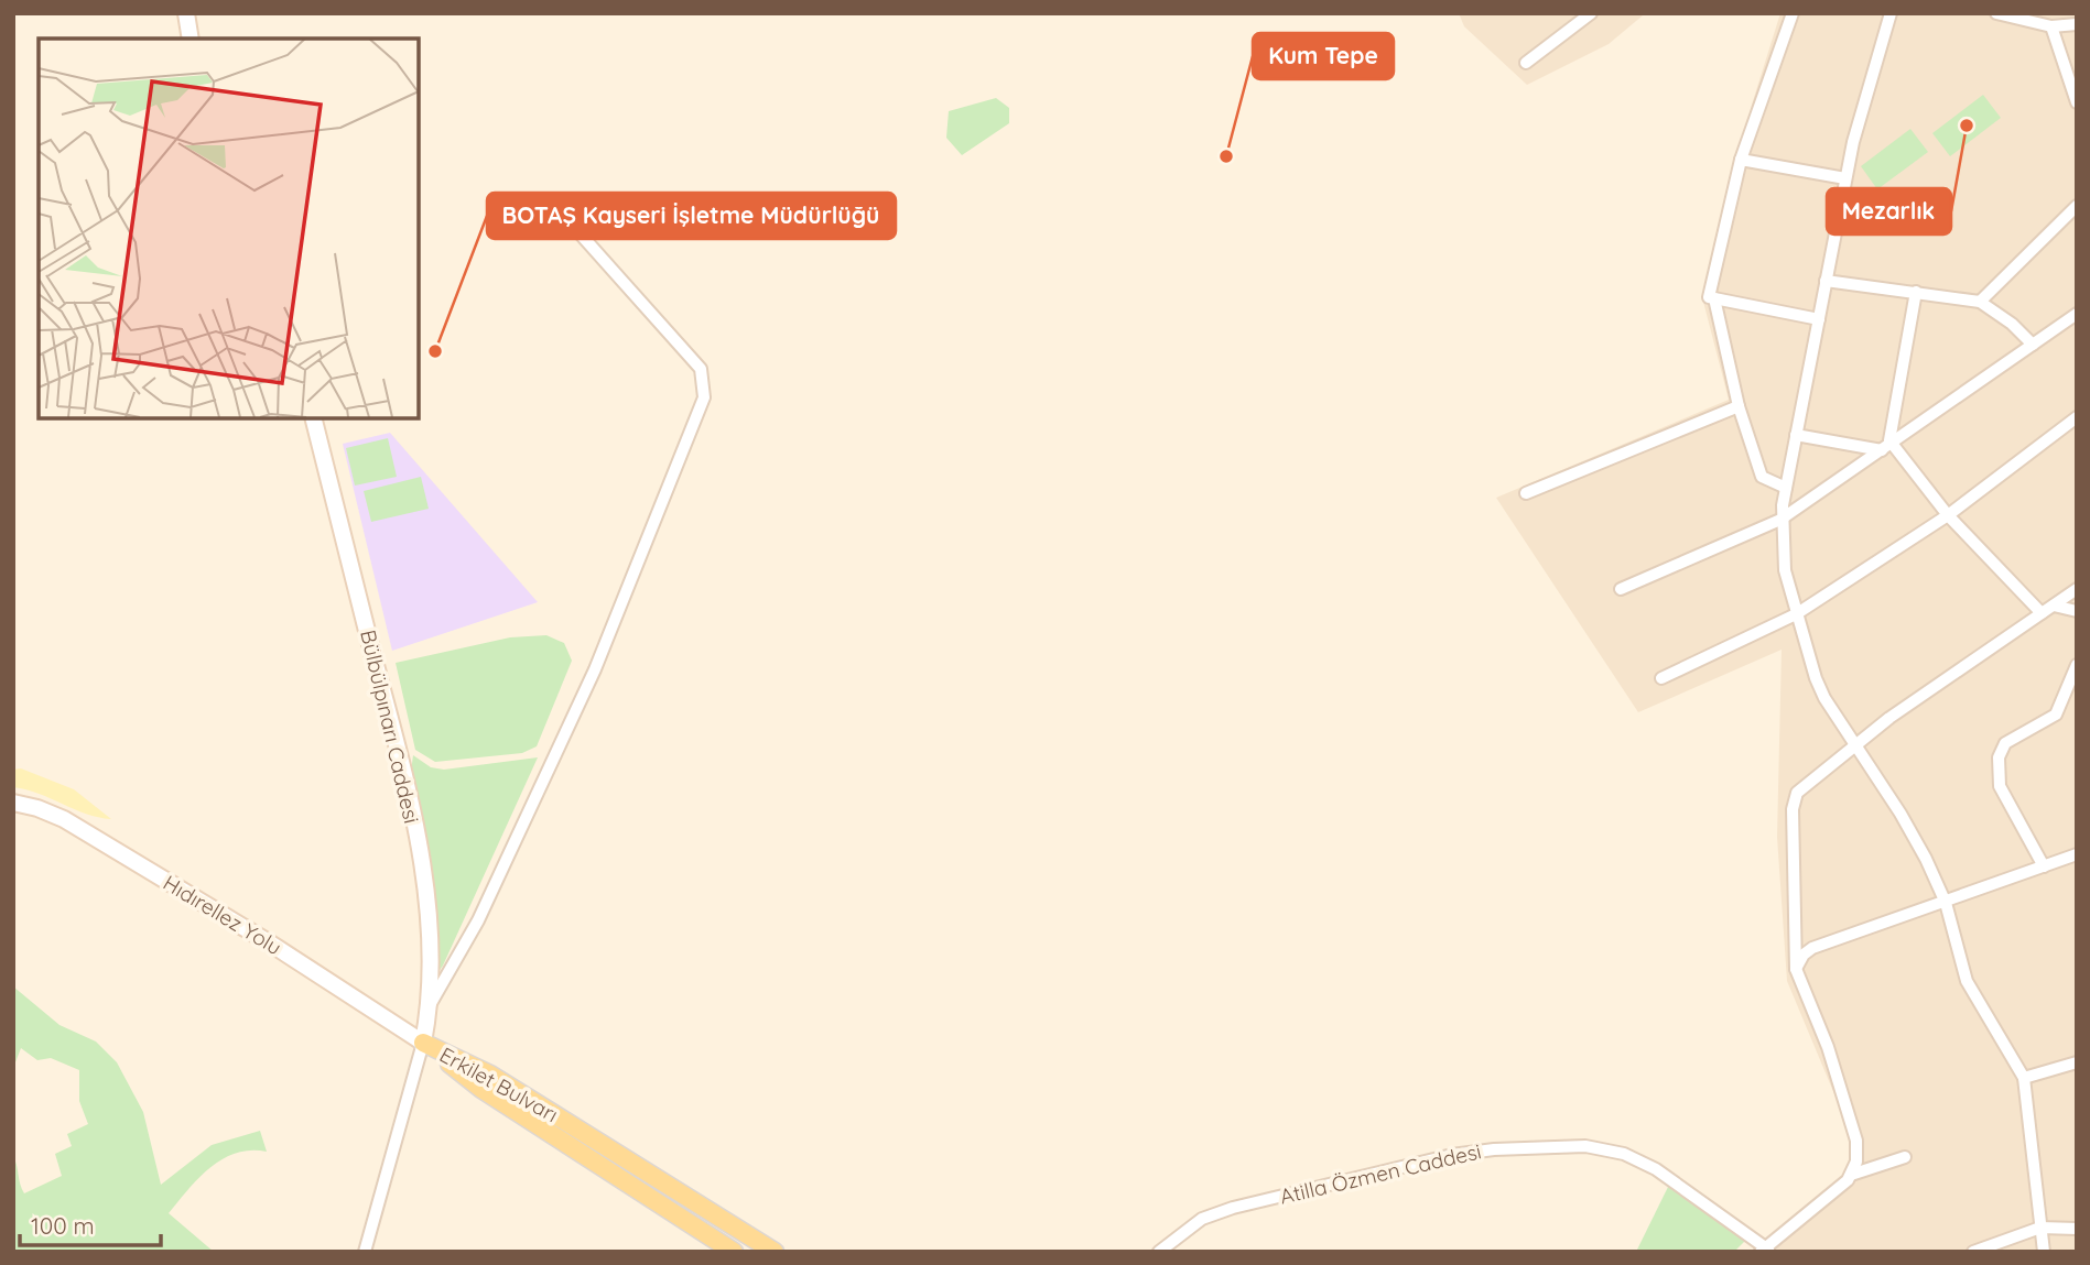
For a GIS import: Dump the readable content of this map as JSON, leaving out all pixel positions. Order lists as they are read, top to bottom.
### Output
{
  "streets": {
    "main road": ["Erkilet Bulvarı"],
    "street": ["Bülbülpınarı Caddesi", "Hıdırellez Yolu", "Atilla Özmen Caddesi"]
  },
  "crossings": [
    ["Bülbülpınarı Caddesi", "Hıdırellez Yolu"],
    ["Bülbülpınarı Caddesi", "Erkilet Bulvarı"],
    ["Hıdırellez Yolu", "Erkilet Bulvarı"]
  ],
  "places": ["Mezarlık", "Kum Tepe", "BOTAŞ Kayseri İşletme Müdürlüğü"],
  "scale_bar": "100 m"
}
